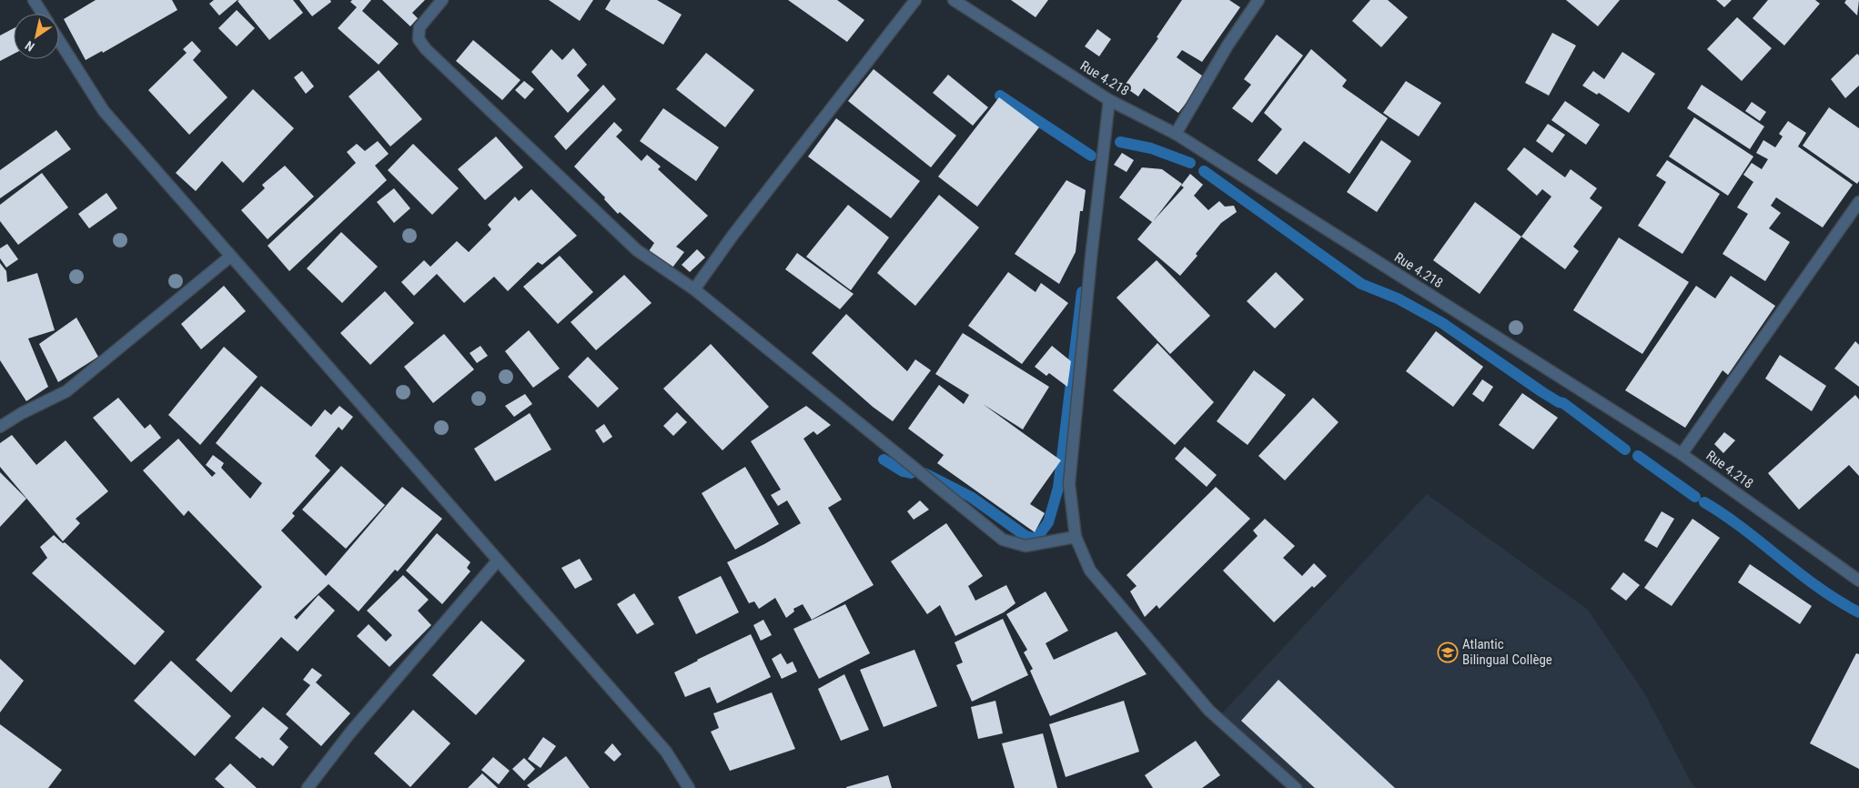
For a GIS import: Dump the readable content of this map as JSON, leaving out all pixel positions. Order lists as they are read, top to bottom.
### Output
{
  "streets": {
    "street": ["Rue 4.218"]
  },
  "places": {
    "school or university": ["Atlantic Bilingual Collège"]
  },
  "north": "bottom left"
}
